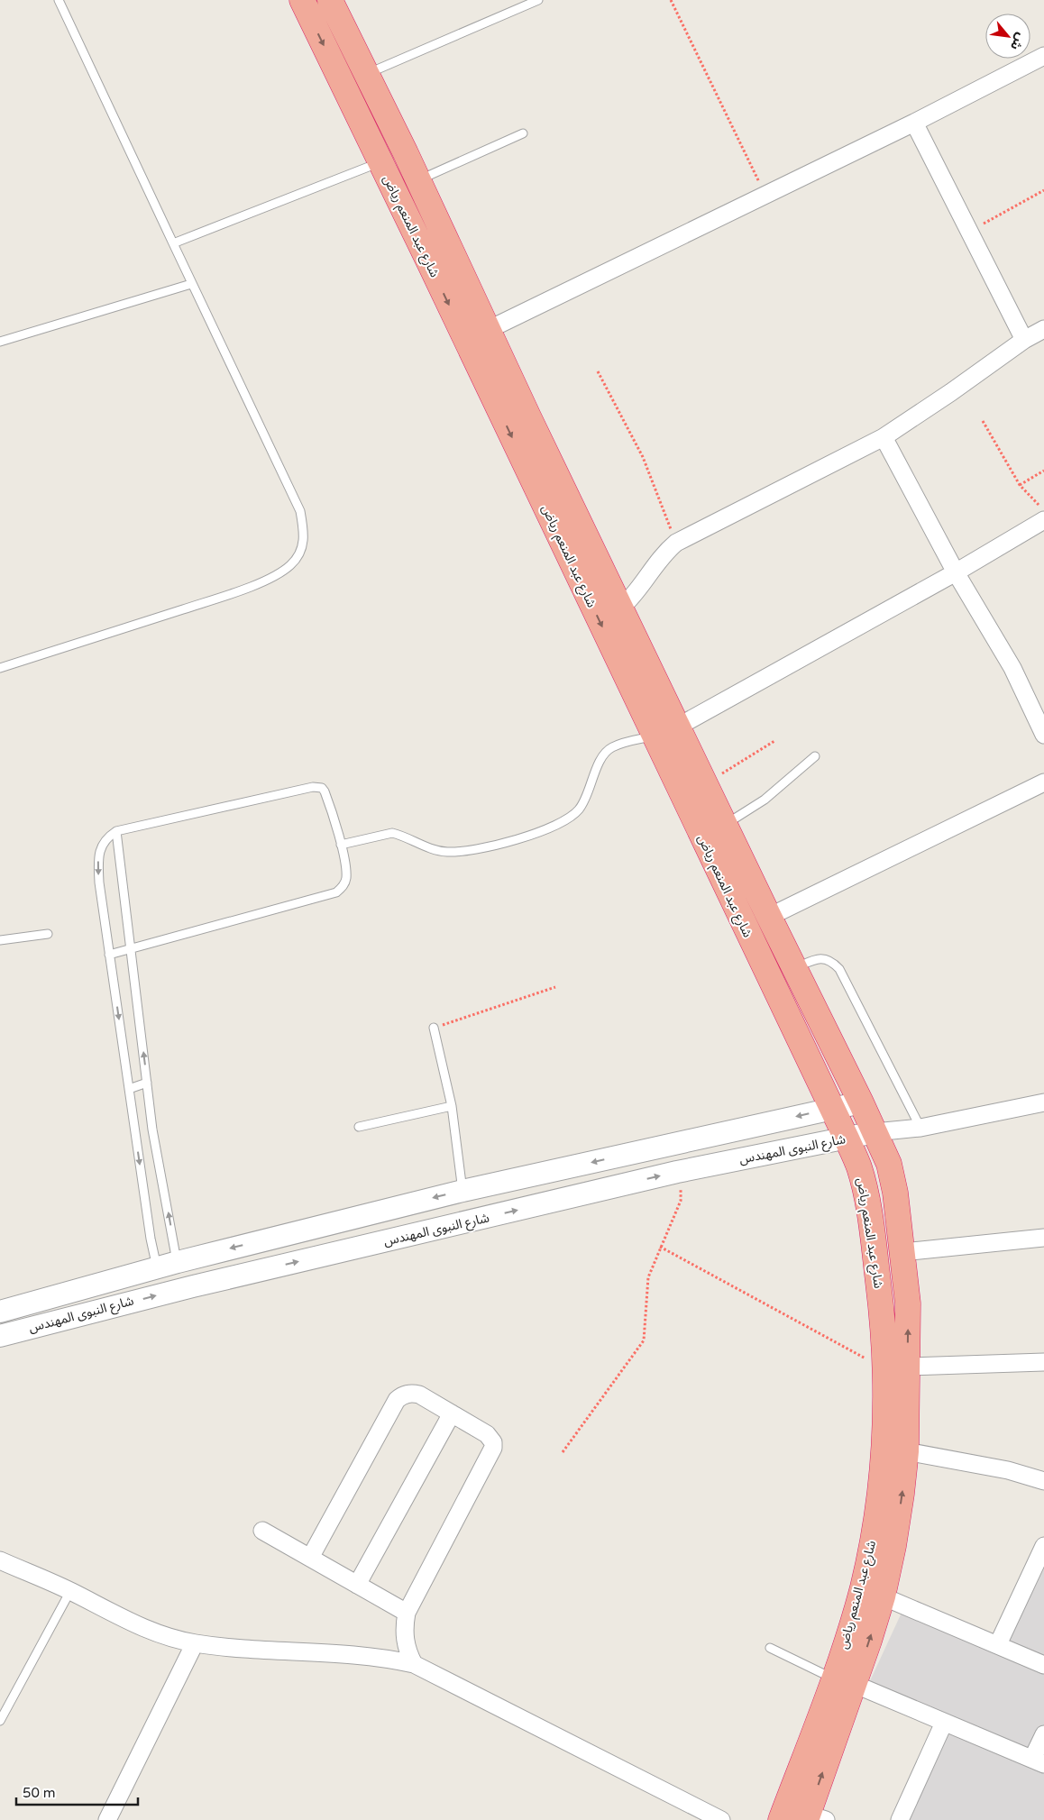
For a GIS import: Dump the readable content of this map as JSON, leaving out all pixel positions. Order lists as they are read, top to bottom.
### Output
{
  "streets": {
    "highway": ["شارع عبد المنعم رياض"],
    "street": ["شارع النبوى المهندس"]
  },
  "crossings": [
    ["شارع عبد المنعم رياض", "شارع النبوى المهندس"]
  ],
  "scale_bar": "50 m",
  "north": "bottom right"
}
